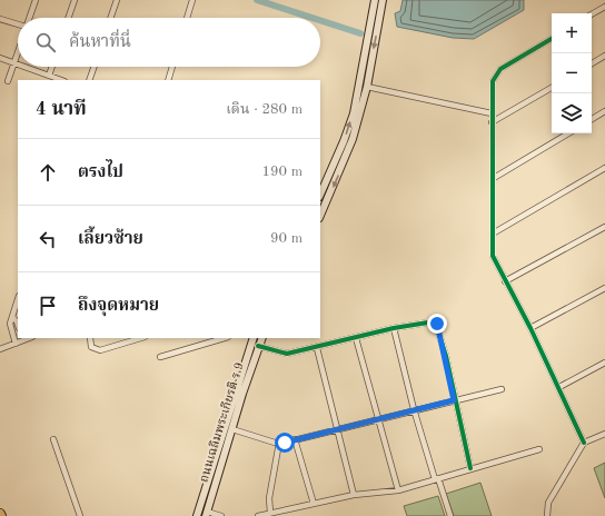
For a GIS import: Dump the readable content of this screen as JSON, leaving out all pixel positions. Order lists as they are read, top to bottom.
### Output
{
  "streets": {
    "main road": ["ถนนเฉลิมพระเกียรติ ร.9"]
  },
  "page": {
    "map_buttons": ["+", "−"],
    "search": "ค้นหาที่นี่",
    "heading": ["4 นาที", "เดิน · 280 m"],
    "list": [
      ["ตรงไป", "190 m"],
      ["เลี้ยวซ้าย", "90 m"],
      "ถึงจุดหมาย"
    ]
  }
}
